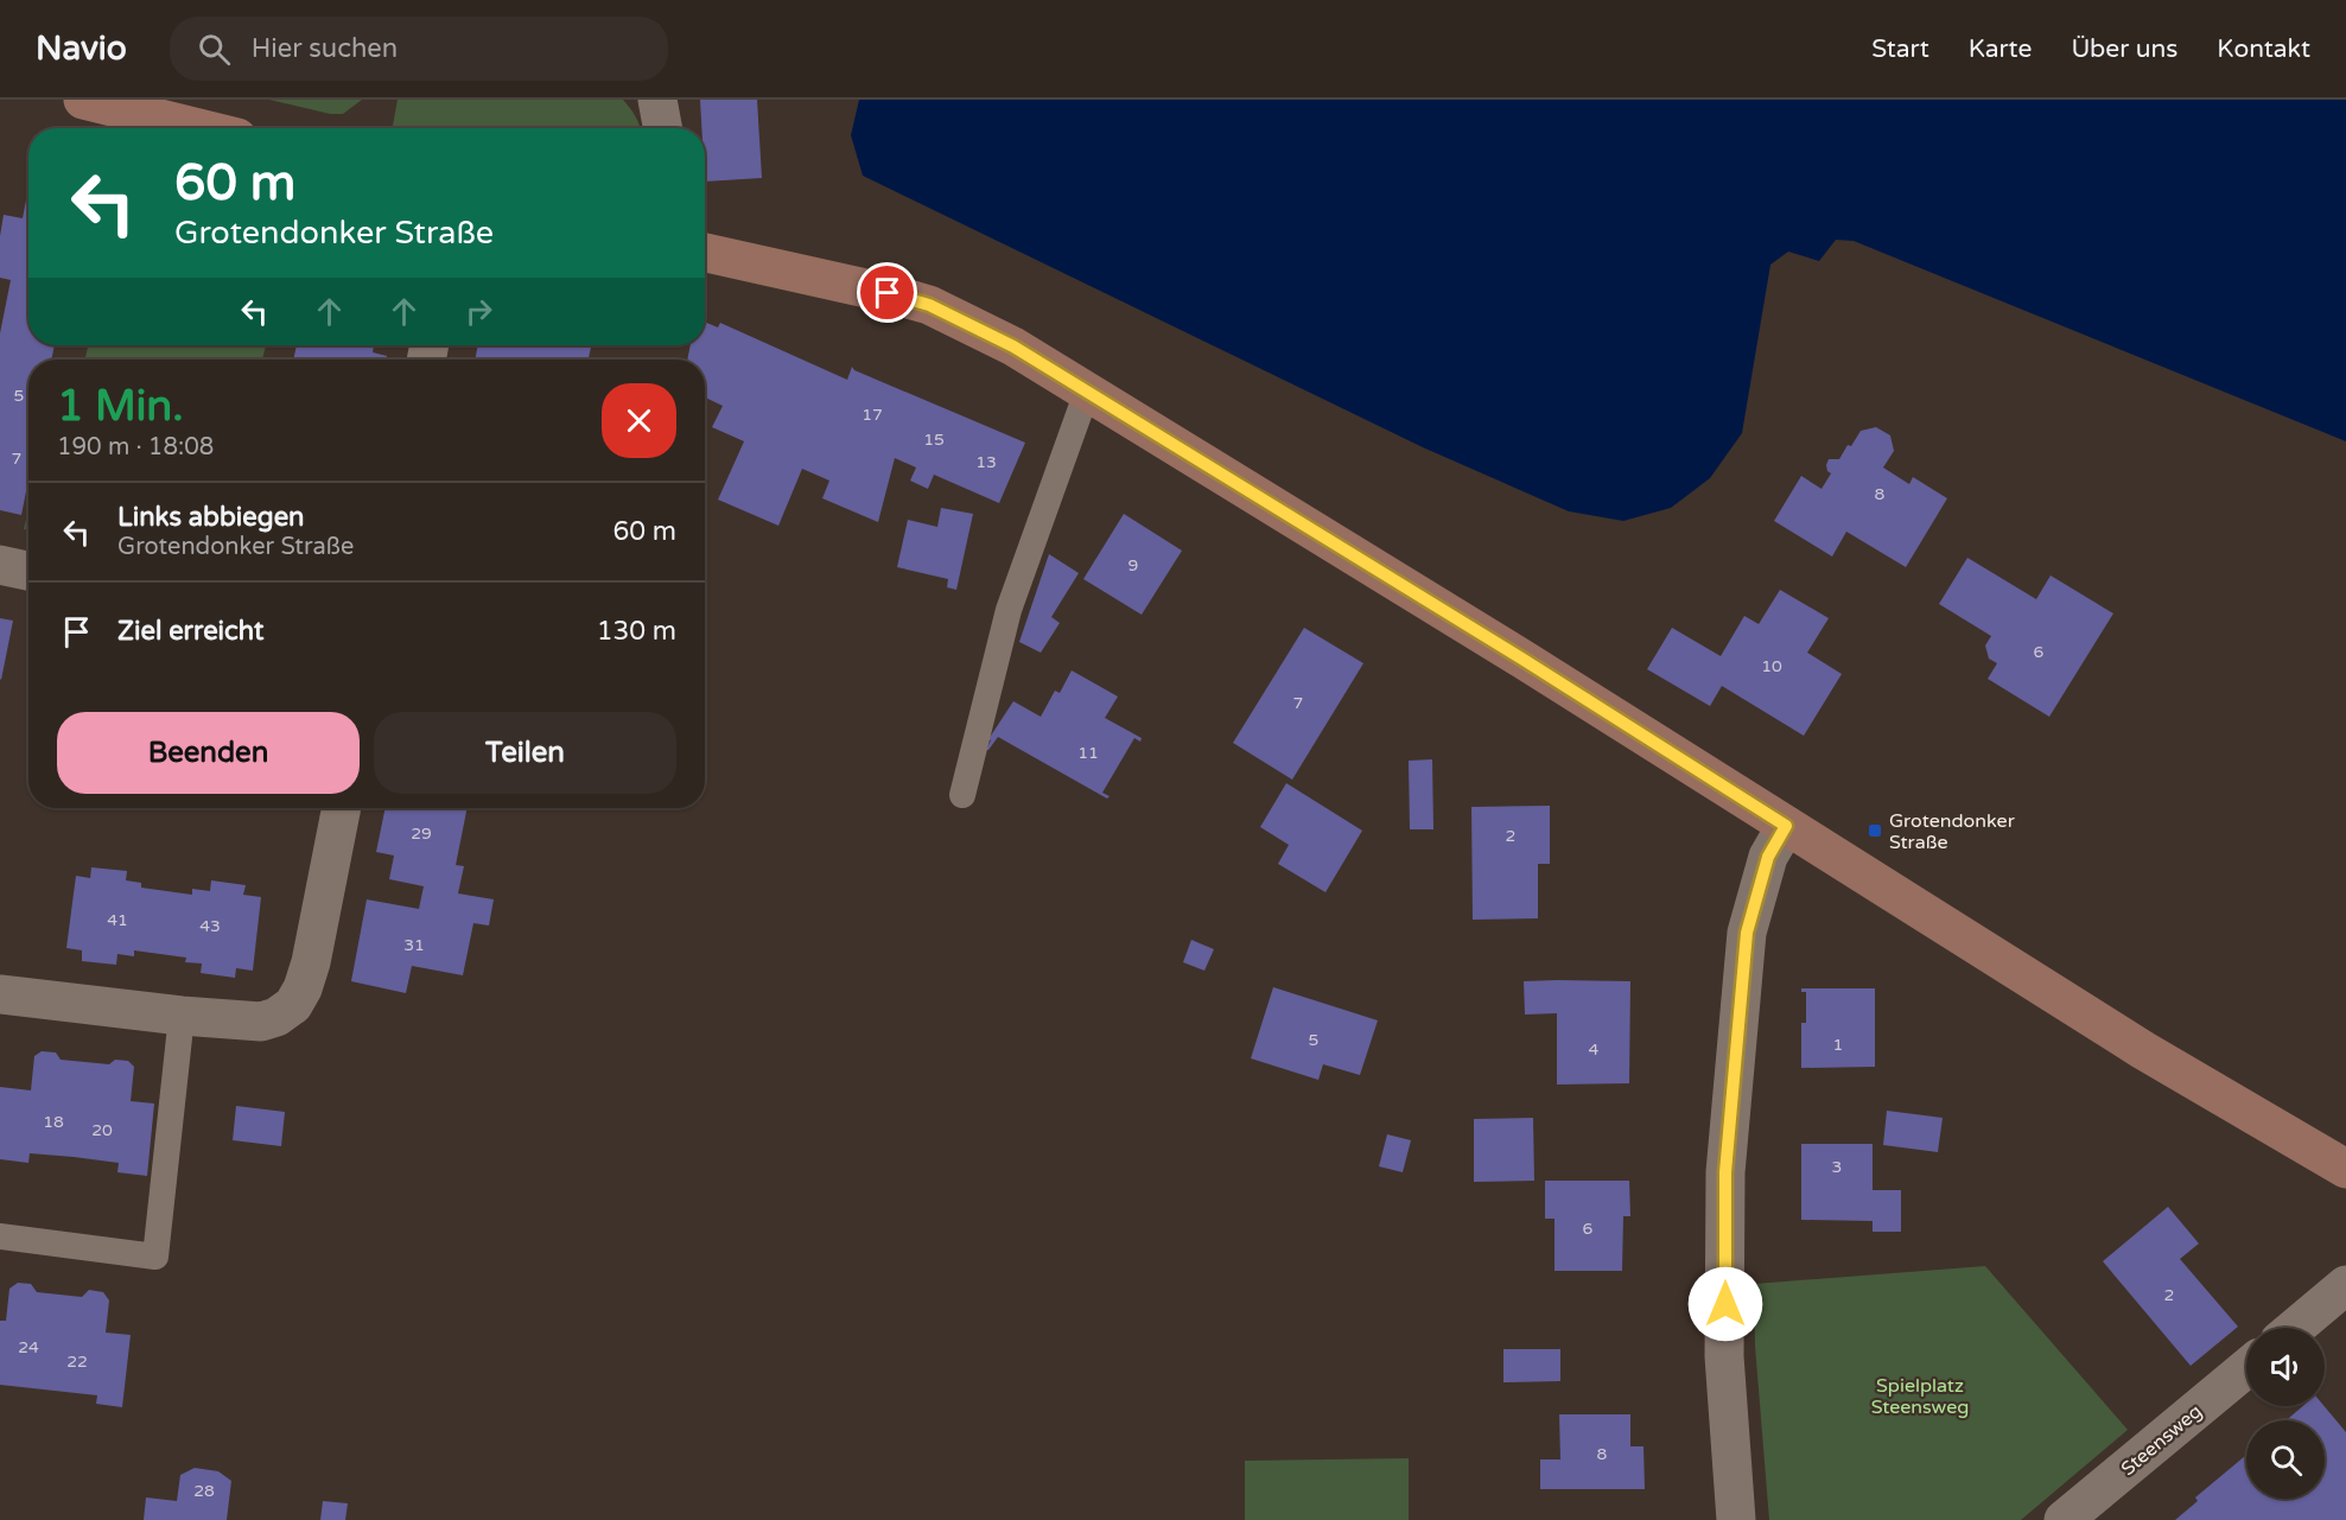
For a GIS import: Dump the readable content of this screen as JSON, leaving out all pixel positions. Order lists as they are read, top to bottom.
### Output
{
  "streets": {
    "street": ["Steensweg"]
  },
  "parks": ["Spielplatz Steensweg"],
  "places": {
    "transit": ["Grotendonker Straße"]
  },
  "house_numbers": [
    "5",
    "17",
    "15",
    "7",
    "13",
    "8",
    "9",
    "6",
    "10",
    "7",
    "11",
    "29",
    "2",
    "41",
    "43",
    "31",
    "5",
    "1",
    "4",
    "18",
    "20",
    "3",
    "6",
    "2",
    "24",
    "22",
    "8",
    "28"
  ],
  "page": {
    "header": "Navio",
    "search": "Hier suchen",
    "nav": [
      "Start",
      "Karte",
      "Über uns",
      "Kontakt"
    ],
    "turn": ["60 m", "Grotendonker Straße"],
    "heading": ["1 Min.", "190 m · 18:08"],
    "list": [
      {
        "name": "Links abbiegen",
        "note": "Grotendonker Straße",
        "value": "60 m"
      },
      {
        "name": "Ziel erreicht",
        "value": "130 m"
      }
    ],
    "buttons": ["Beenden", "Teilen"]
  }
}
